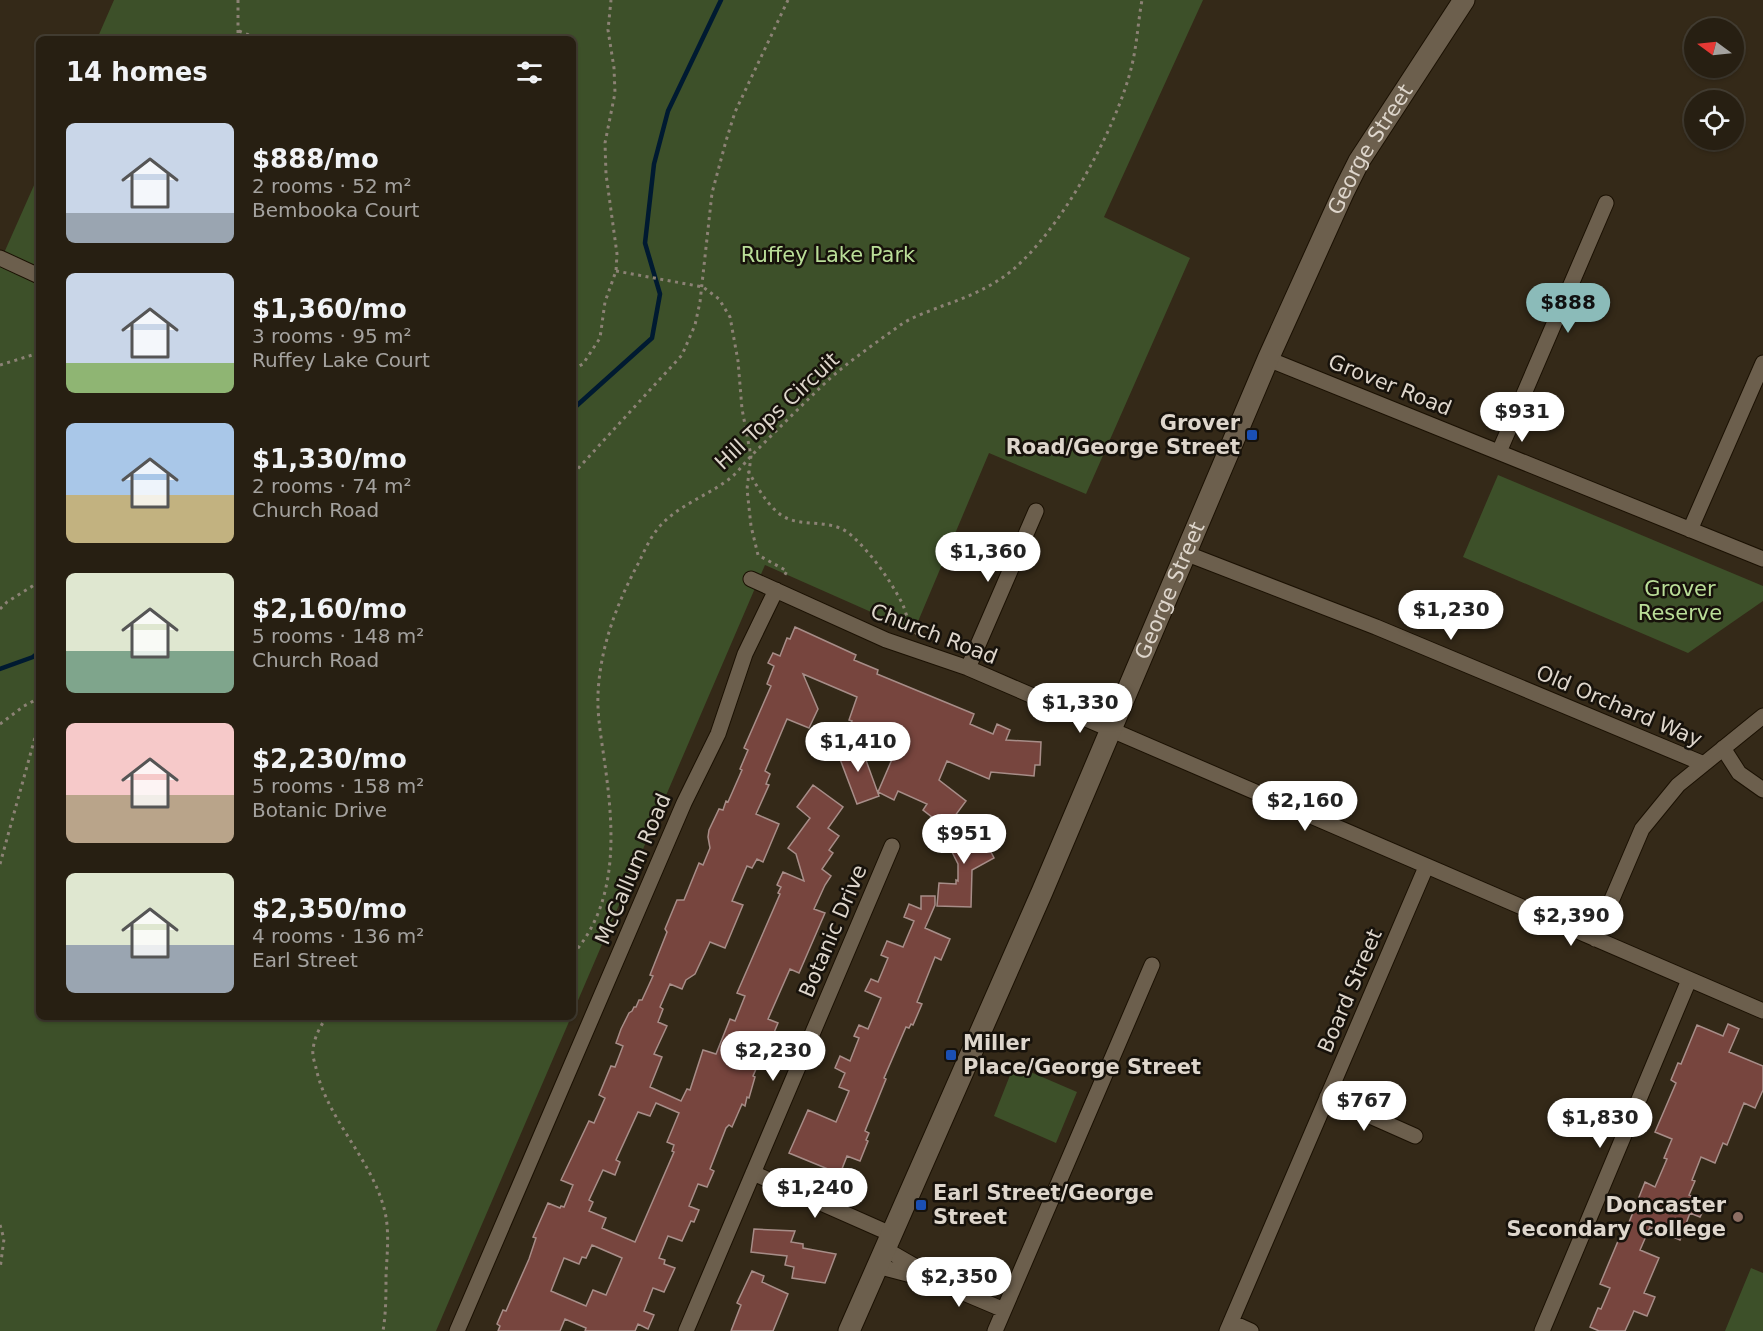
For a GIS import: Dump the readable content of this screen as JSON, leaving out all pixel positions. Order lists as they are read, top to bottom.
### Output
{
  "streets": {
    "main road": ["George Street"],
    "street": [
      "Grover Road",
      "Church Road",
      "Old Orchard Way",
      "McCallum Road",
      "Botanic Drive",
      "Board Street"
    ],
    "path": ["Hill Tops Circuit"]
  },
  "crossings": [
    ["George Street", "Grover Road"],
    ["George Street", "Church Road"],
    ["George Street", "Old Orchard Way"],
    ["Church Road", "McCallum Road"],
    ["Church Road", "Board Street"]
  ],
  "parks": ["Ruffey Lake Park", "Grover Reserve"],
  "places": {
    "transit": ["Grover Road/George Street", "Miller Place/George Street", "Earl Street/George Street"],
    "other": ["Doncaster Secondary College"]
  },
  "north": "left",
  "page": {
    "heading": "14 homes",
    "list": [
      {
        "name": "$888/mo",
        "note": "2 rooms · 52 m² · Bembooka Court"
      },
      {
        "name": "$1,360/mo",
        "note": "3 rooms · 95 m² · Ruffey Lake Court"
      },
      {
        "name": "$1,330/mo",
        "note": "2 rooms · 74 m² · Church Road"
      },
      {
        "name": "$2,160/mo",
        "note": "5 rooms · 148 m² · Church Road"
      },
      {
        "name": "$2,230/mo",
        "note": "5 rooms · 158 m² · Botanic Drive"
      },
      {
        "name": "$2,350/mo",
        "note": "4 rooms · 136 m² · Earl Street"
      }
    ],
    "price": [
      "$888",
      "$931",
      "$1,360",
      "$1,230",
      "$1,330",
      "$1,410",
      "$2,160",
      "$951",
      "$2,390",
      "$2,230",
      "$767",
      "$1,830",
      "$1,240",
      "$2,350"
    ]
  }
}
